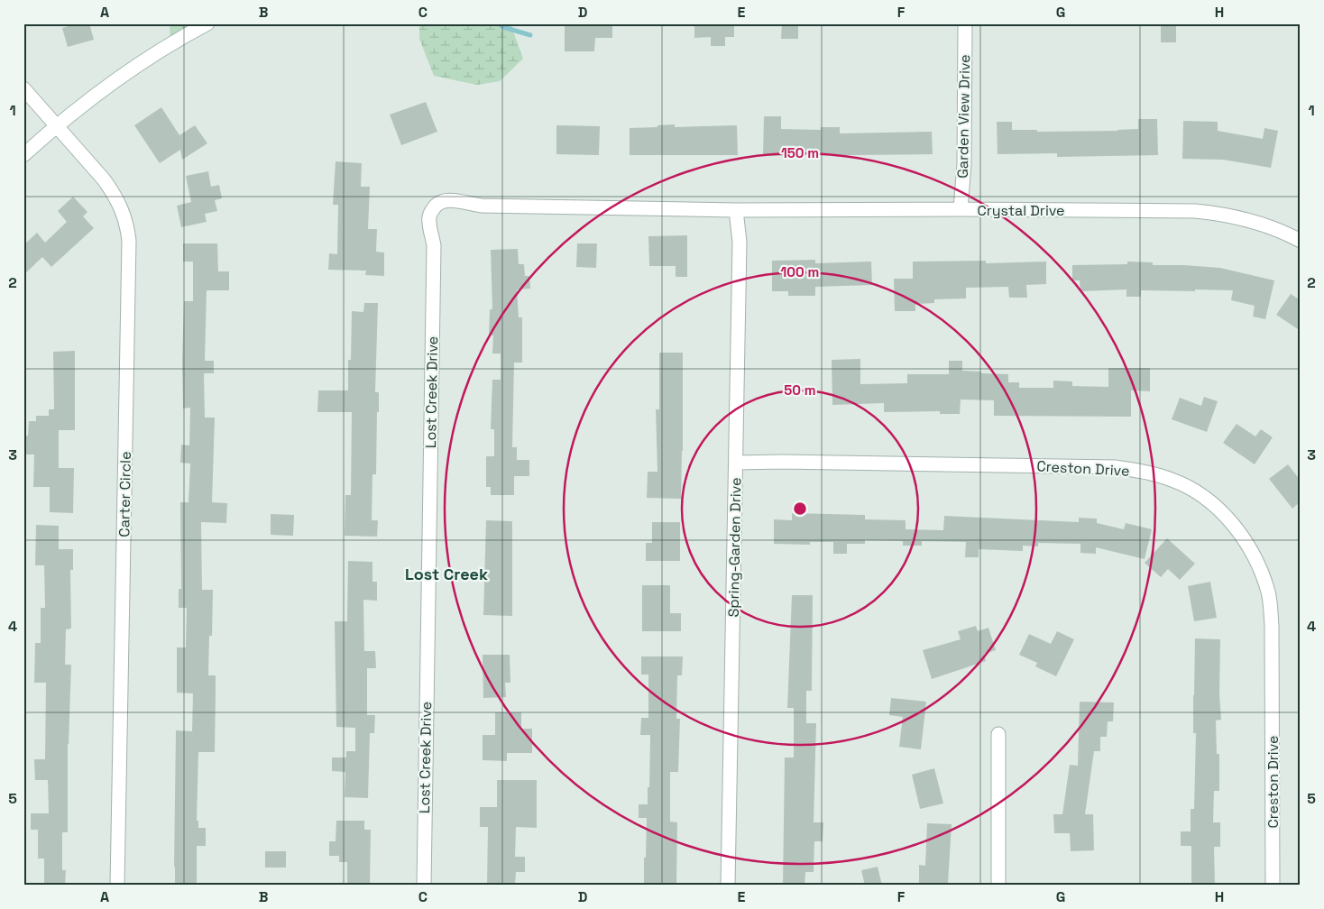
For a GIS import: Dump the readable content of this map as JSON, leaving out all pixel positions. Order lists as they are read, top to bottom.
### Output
{
  "streets": {
    "street": [
      "Garden View Drive",
      "Crystal Drive",
      "Lost Creek Drive",
      "Creston Drive",
      "Carter Circle",
      "Spring-Garden Drive"
    ]
  },
  "crossings": [
    ["Garden View Drive", "Crystal Drive"],
    ["Crystal Drive", "Lost Creek Drive"],
    ["Crystal Drive", "Spring-Garden Drive"],
    ["Lost Creek Drive", "Spring-Garden Drive"],
    ["Creston Drive", "Spring-Garden Drive"]
  ],
  "districts": ["Lost Creek"],
  "grid": {
    "columns": [
      "A",
      "B",
      "C",
      "D",
      "E",
      "F",
      "G",
      "H"
    ],
    "rows": [
      "1",
      "2",
      "3",
      "4",
      "5"
    ]
  },
  "rings": ["150 m", "100 m", "50 m"]
}
